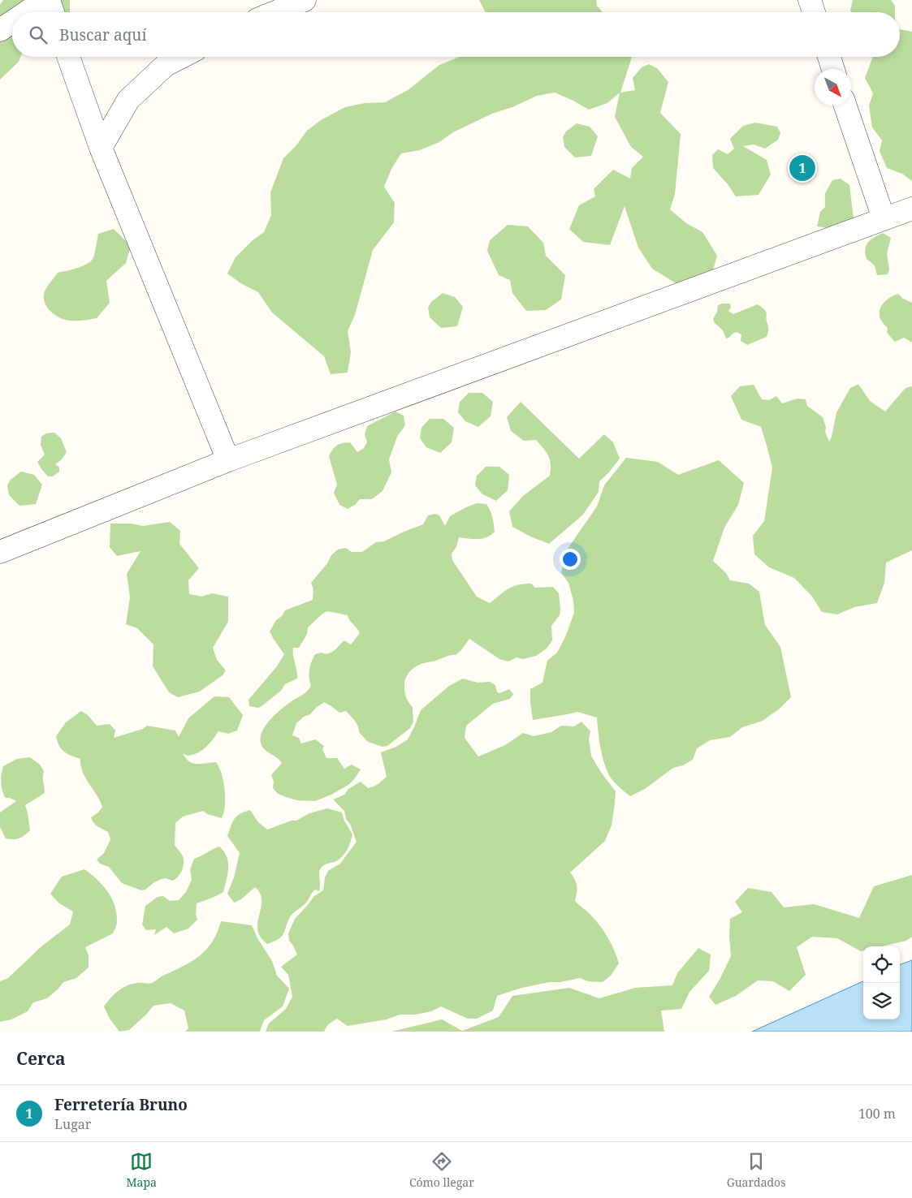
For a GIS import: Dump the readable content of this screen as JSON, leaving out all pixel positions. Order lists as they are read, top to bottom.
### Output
{
  "north": "bottom right",
  "page": {
    "search": "Buscar aquí",
    "pins": "1",
    "heading": "Cerca",
    "list": [
      {
        "mark": "1",
        "name": "Ferretería Bruno",
        "note": "Lugar",
        "value": "100 m"
      }
    ],
    "nav": ["Mapa", "Cómo llegar", "Guardados"]
  }
}
